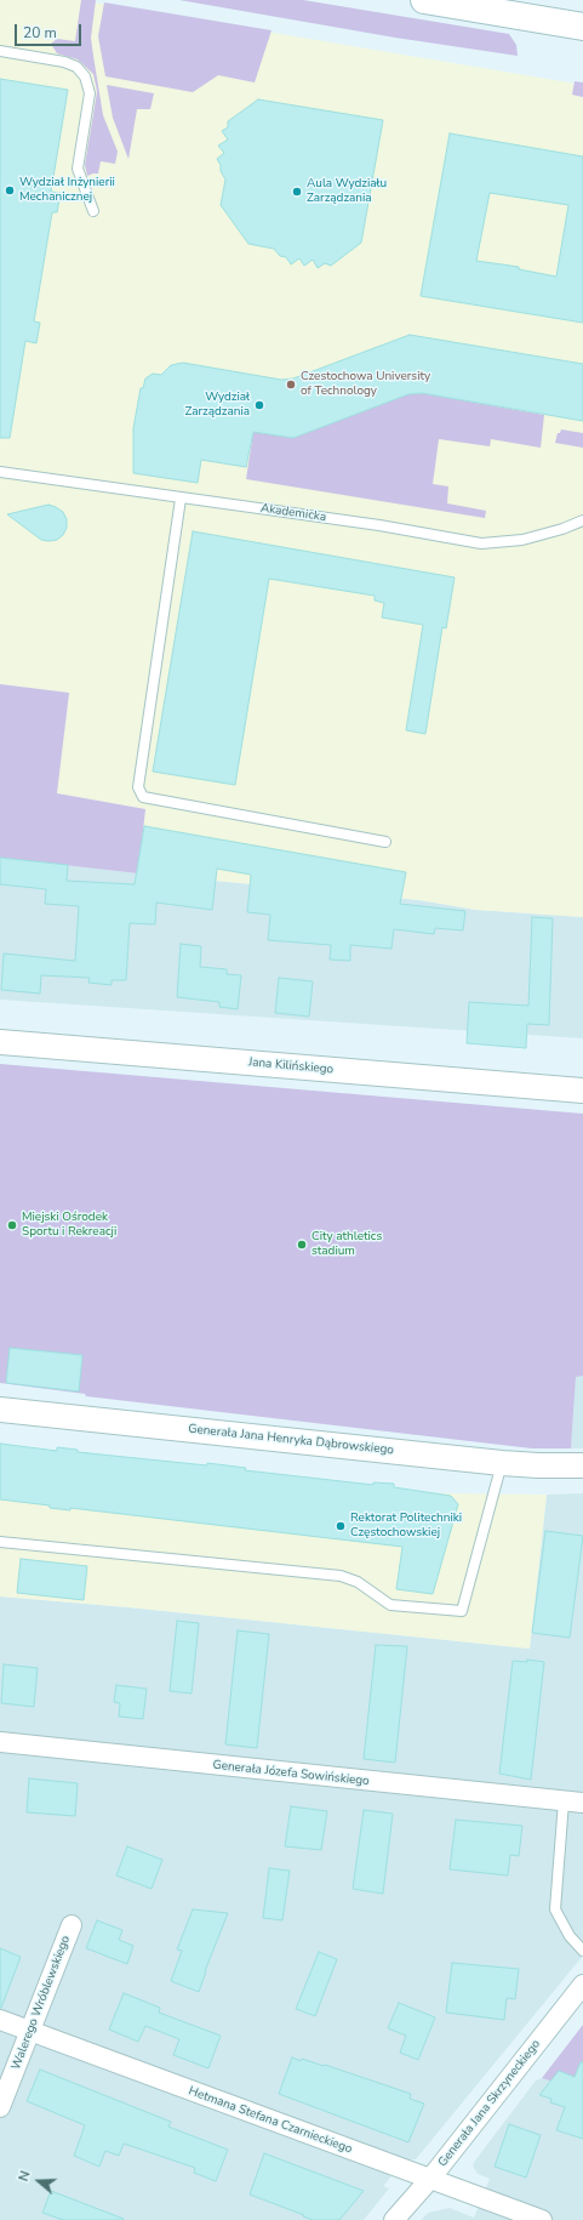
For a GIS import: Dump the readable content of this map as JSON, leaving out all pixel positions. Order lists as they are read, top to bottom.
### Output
{
  "streets": {
    "street": [
      "Jana Kilińskiego",
      "Generała Jana Henryka Dąbrowskiego",
      "Generała Józefa Sowińskiego",
      "Walerego Wróblewskiego",
      "Generała Jana Skrzyneckiego",
      "Hetmana Stefana Czarnieckiego"
    ],
    "lane": ["Akademicka"]
  },
  "crossings": [
    ["Walerego Wróblewskiego", "Hetmana Stefana Czarnieckiego"],
    ["Generała Jana Skrzyneckiego", "Hetmana Stefana Czarnieckiego"]
  ],
  "places": [
    "Wydział Inżynierii Mechanicznej",
    "Aula Wydziału Zarządzania",
    "Czestochowa University of Technology",
    "Wydział Zarządzania",
    "Miejski Ośrodek Sportu i Rekreacji",
    "City athletics stadium",
    "Rektorat Politechniki Częstochowskiej"
  ],
  "scale_bar": "20 m",
  "north": "left"
}
